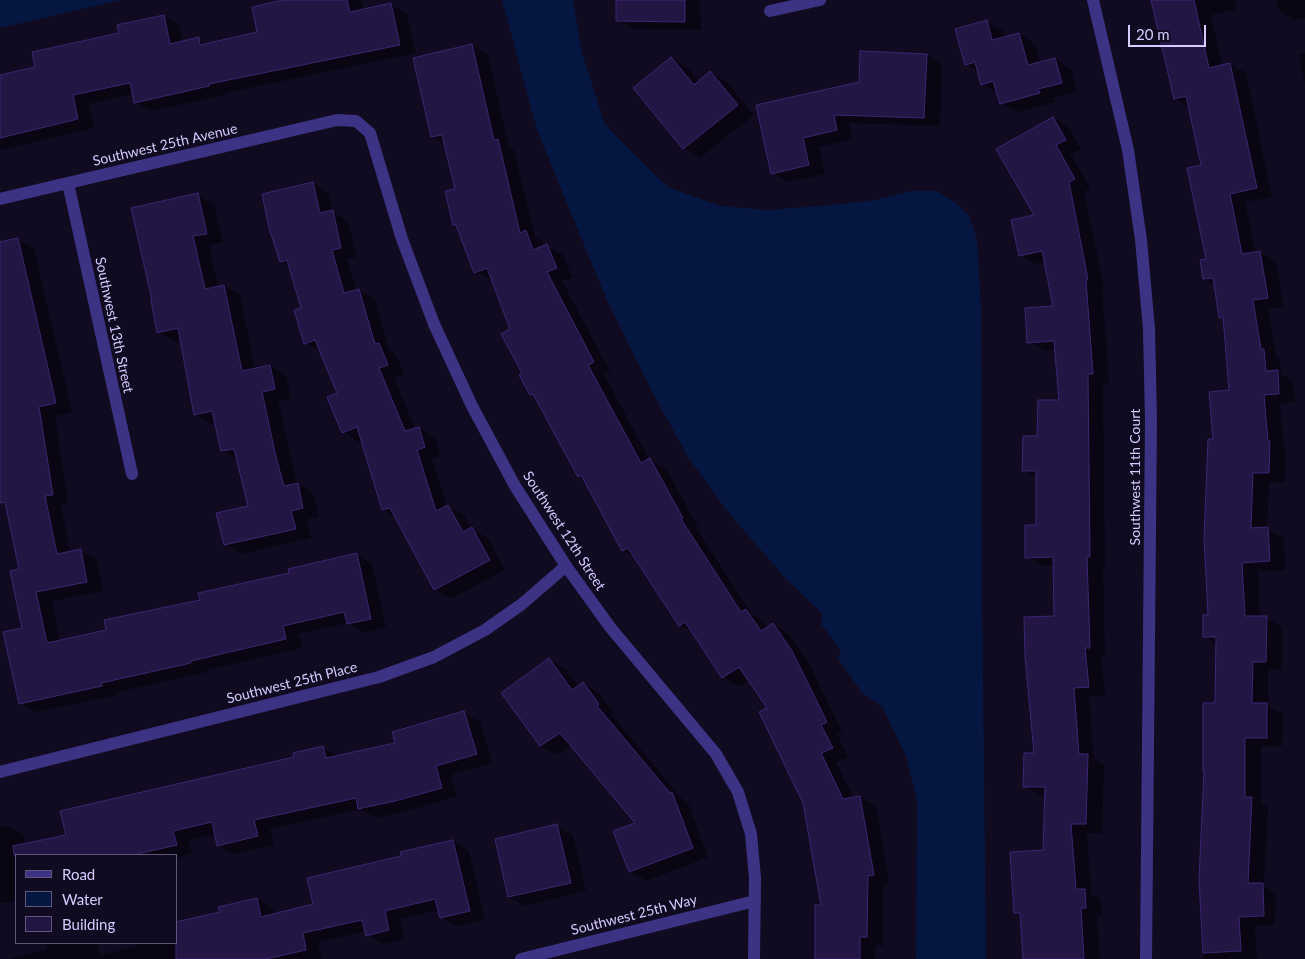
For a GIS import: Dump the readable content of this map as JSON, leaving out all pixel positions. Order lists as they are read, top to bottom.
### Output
{
  "streets": {
    "street": [
      "Southwest 25th Avenue",
      "Southwest 13th Street",
      "Southwest 11th Court",
      "Southwest 12th Street",
      "Southwest 25th Place",
      "Southwest 25th Way"
    ]
  },
  "crossings": [
    ["Southwest 25th Avenue", "Southwest 13th Street"],
    ["Southwest 25th Avenue", "Southwest 12th Street"],
    ["Southwest 12th Street", "Southwest 25th Place"],
    ["Southwest 12th Street", "Southwest 25th Way"]
  ],
  "legend": ["Road", "Water", "Building"],
  "scale_bar": "20 m"
}
